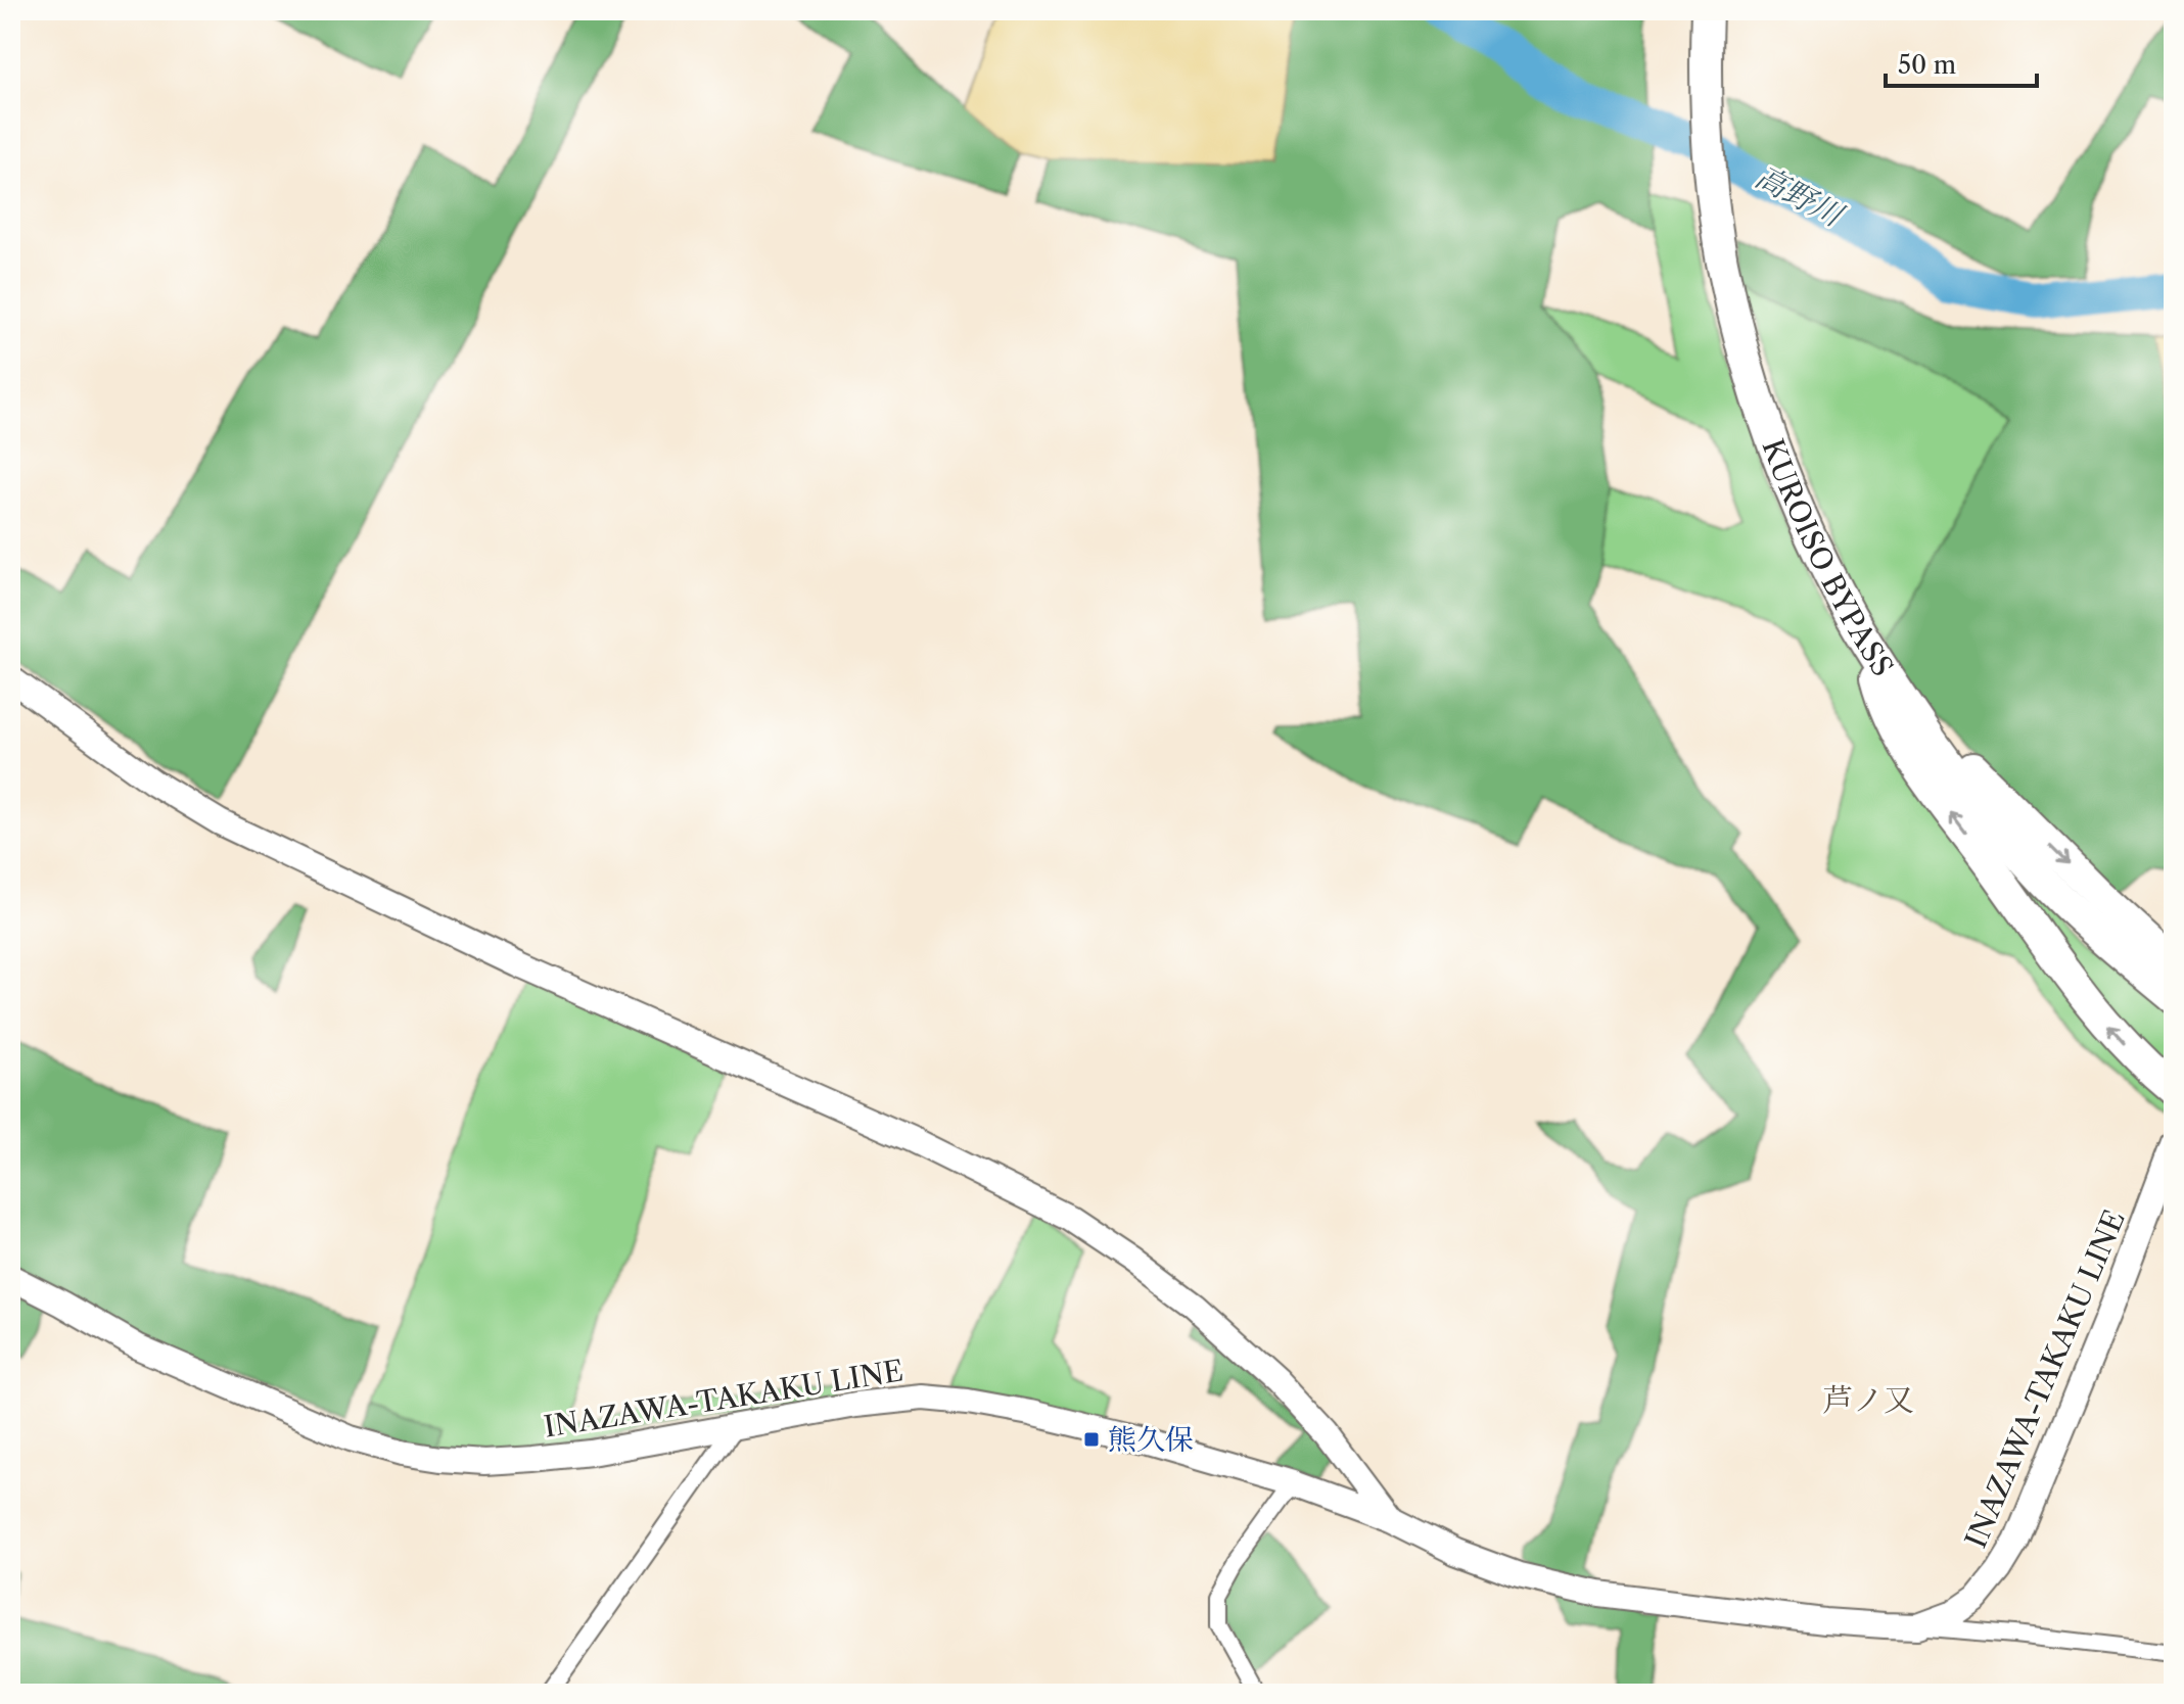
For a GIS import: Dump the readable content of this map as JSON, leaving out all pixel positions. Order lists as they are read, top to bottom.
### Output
{
  "streets": {
    "highway": ["KUROISO BYPASS"],
    "main road": ["INAZAWA-TAKAKU LINE"]
  },
  "districts": ["芦ノ又"],
  "water": ["高野川"],
  "places": {
    "transit": ["熊久保"]
  },
  "scale_bar": "50 m"
}
